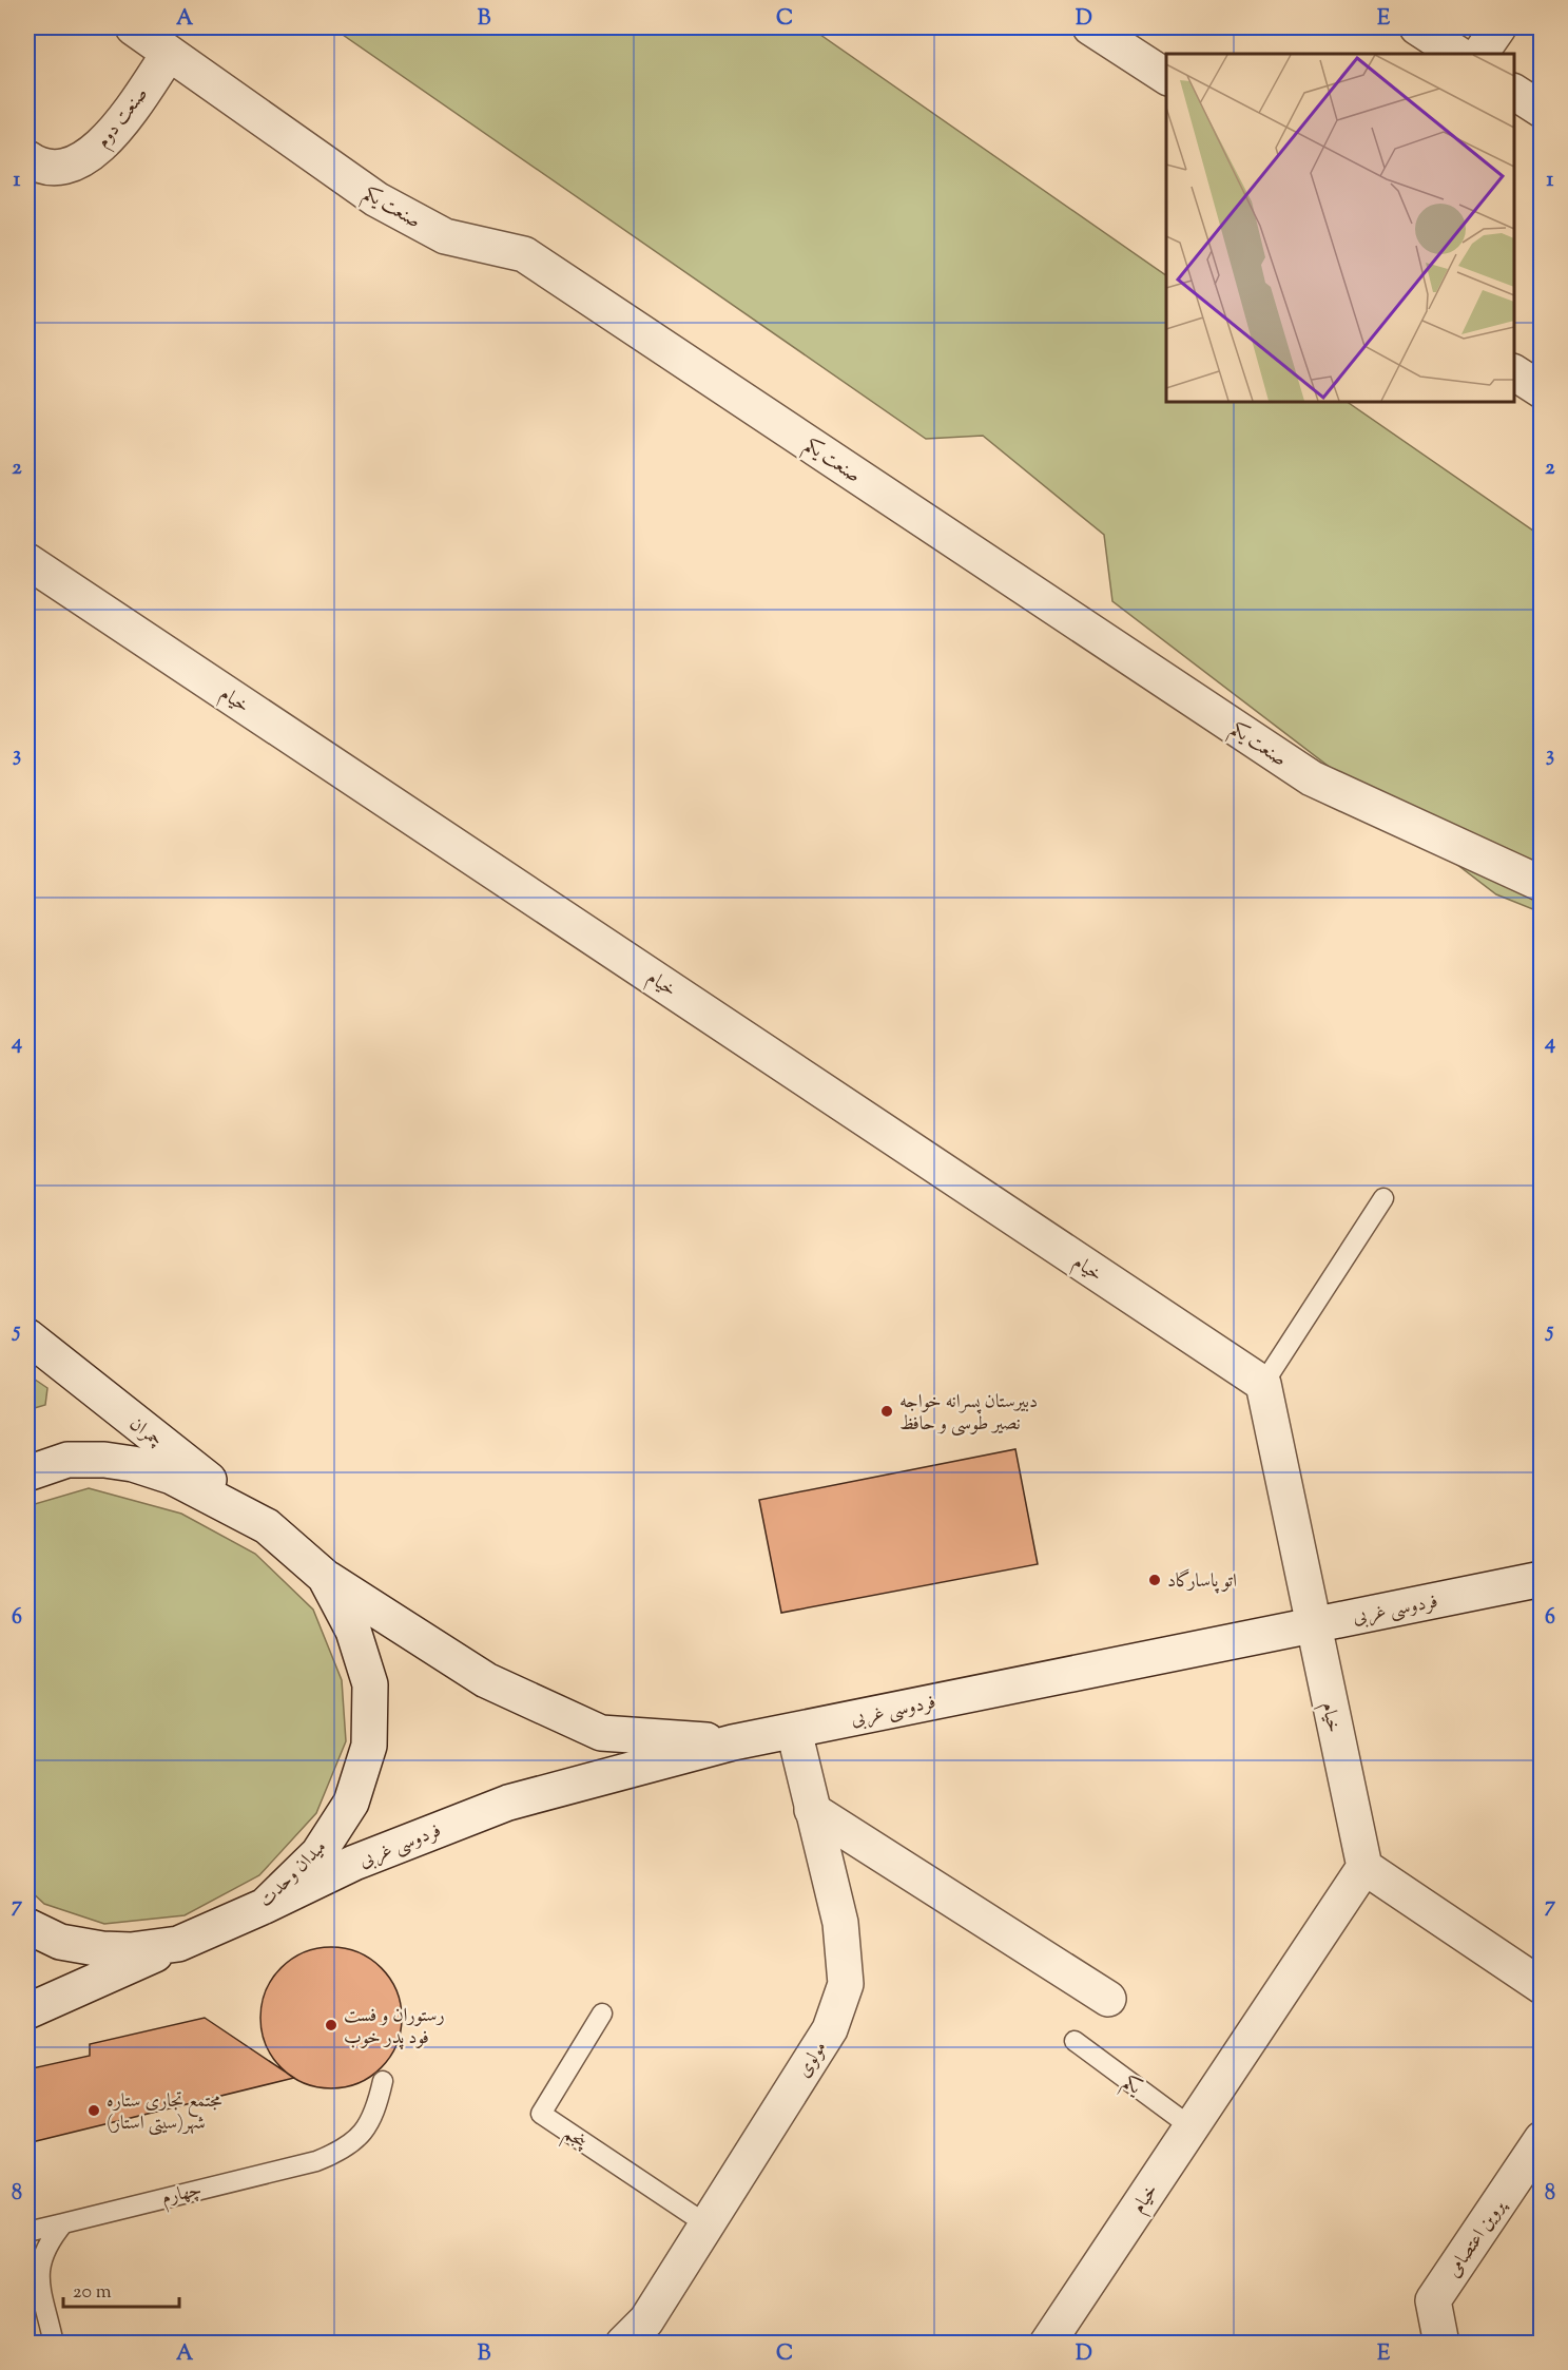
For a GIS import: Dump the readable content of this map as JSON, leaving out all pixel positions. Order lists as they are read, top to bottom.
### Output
{
  "streets": {
    "street": [
      "صنعت دوم",
      "صنعت یکم",
      "خیام",
      "چمران",
      "فردوسی غربی",
      "میدان وحدت",
      "مولوی",
      "پروین اعتصامی"
    ],
    "lane": ["یکم", "پنجم", "چهارم"]
  },
  "crossings": [
    ["صنعت دوم", "صنعت یکم"],
    ["خیام", "فردوسی غربی"],
    ["خیام", "یکم"],
    ["چمران", "میدان وحدت"],
    ["فردوسی غربی", "میدان وحدت"],
    ["فردوسی غربی", "مولوی"],
    ["مولوی", "پنجم"]
  ],
  "places": [
    "دبیرستان پسرانه خواجه نصیر طوسی و حافظ",
    "اتو پاسارگاد",
    "رستوران و فست فود پدر خوب",
    "مجتمع تجاری ستاره شهر(سیتی استار)"
  ],
  "scale_bar": "20 m",
  "grid": {
    "columns": [
      "A",
      "B",
      "C",
      "D",
      "E"
    ],
    "rows": [
      "1",
      "2",
      "3",
      "4",
      "5",
      "6",
      "7",
      "8"
    ]
  }
}
